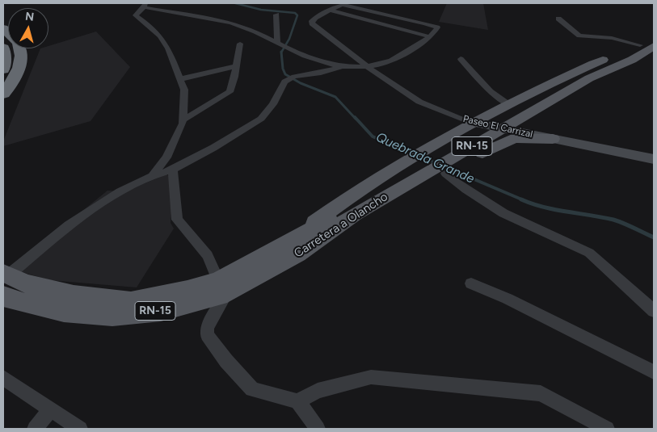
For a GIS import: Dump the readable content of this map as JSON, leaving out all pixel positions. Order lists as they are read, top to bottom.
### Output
{
  "streets": {
    "main road": ["RN-15", "Carretera a Olancho"],
    "street": ["Paseo El Carrizal"]
  },
  "water": ["Quebrada Grande"],
  "north": "top"
}
